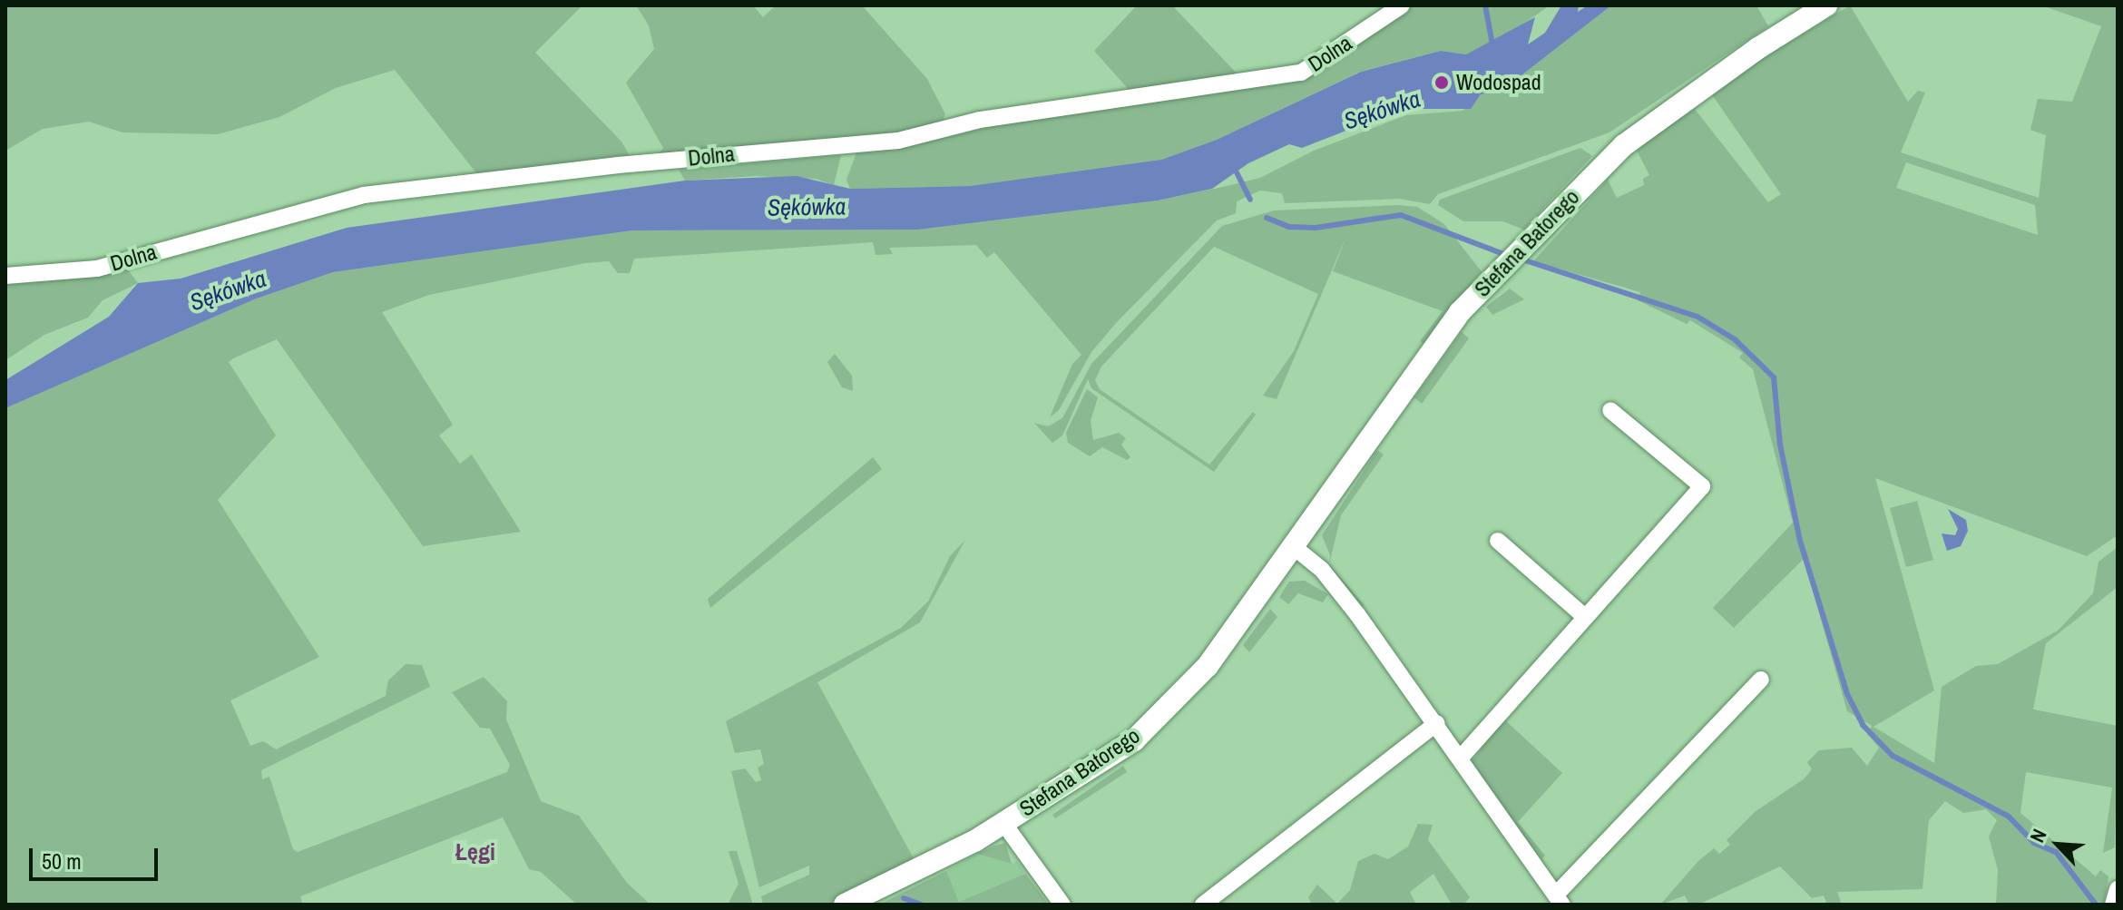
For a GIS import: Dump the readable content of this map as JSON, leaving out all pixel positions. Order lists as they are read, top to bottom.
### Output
{
  "streets": {
    "street": ["Dolna", "Stefana Batorego"]
  },
  "districts": ["Łęgi"],
  "water": ["Sękówka"],
  "places": ["Wodospad"],
  "scale_bar": "50 m",
  "north": "top left"
}
